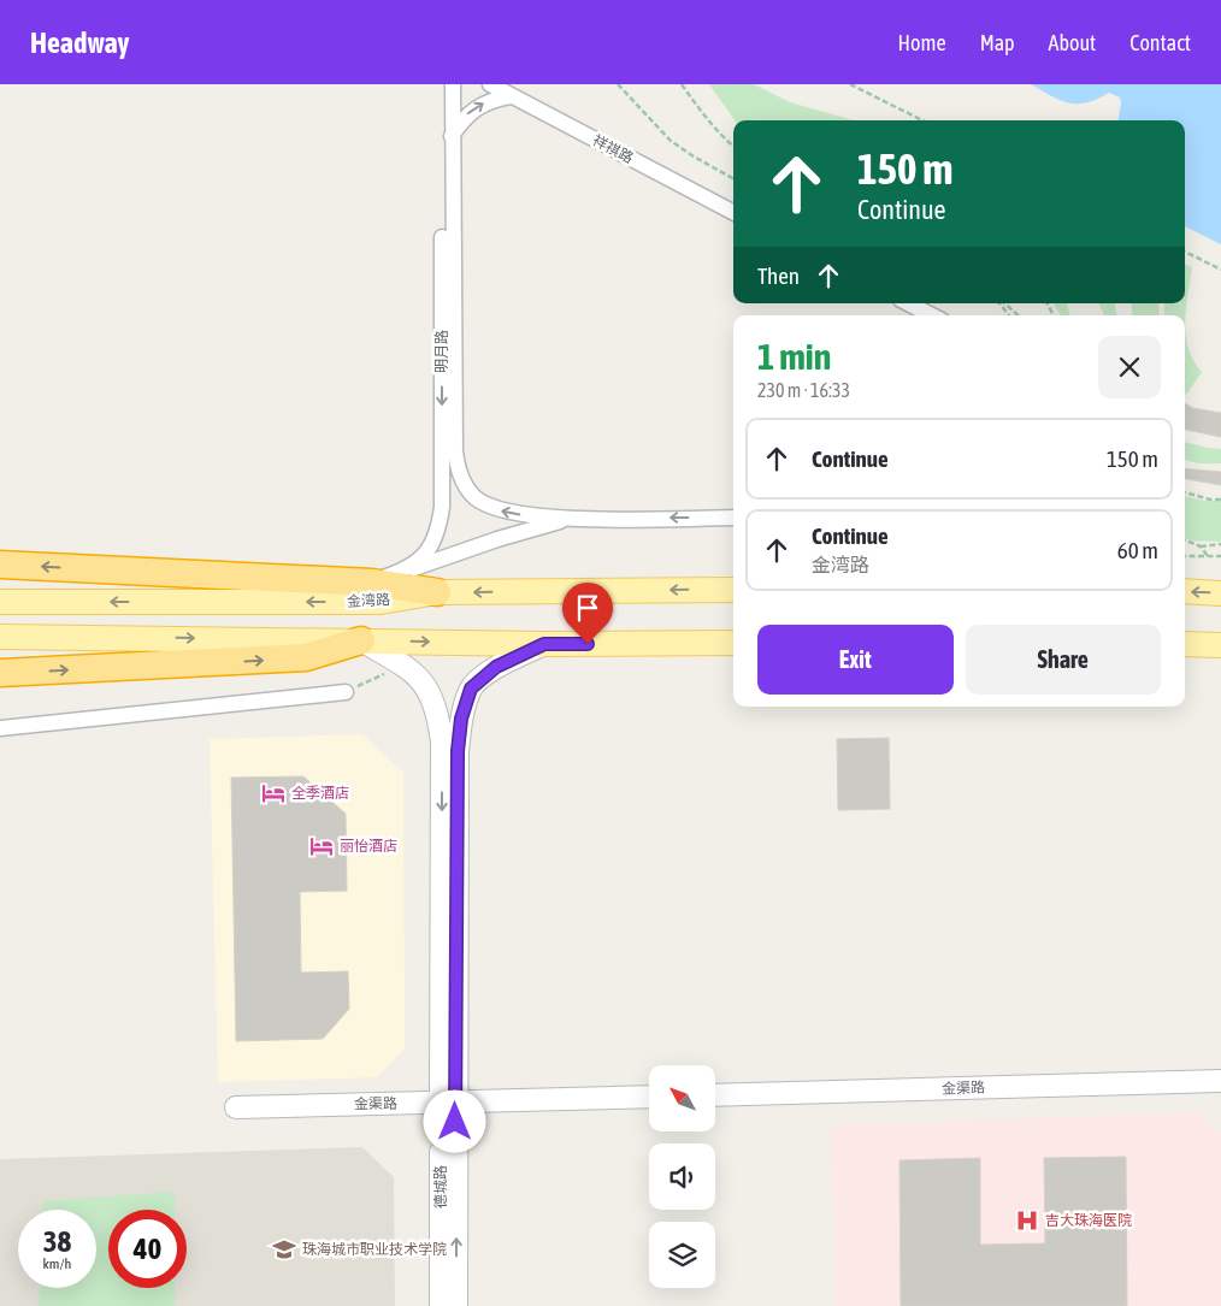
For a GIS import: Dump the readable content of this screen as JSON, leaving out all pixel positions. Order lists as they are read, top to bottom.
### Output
{
  "streets": {
    "main road": ["金湾路"],
    "street": [
      "祥祺路",
      "明月路",
      "金渠路",
      "德城路"
    ]
  },
  "crossings": [
    ["金渠路", "德城路"]
  ],
  "places": {
    "hotel": ["全季酒店", "丽怡酒店"],
    "hospital": ["吉大珠海医院"],
    "school or university": ["珠海城市职业技术学院"]
  },
  "north": "top left",
  "page": {
    "header": "Headway",
    "nav": [
      "Home",
      "Map",
      "About",
      "Contact"
    ],
    "turn": ["150 m", "Continue"],
    "then": "Then",
    "heading": ["1 min", "230 m · 16:33"],
    "list": [
      {
        "name": "Continue",
        "value": "150 m"
      },
      {
        "name": "Continue",
        "note": "金湾路",
        "value": "60 m"
      }
    ],
    "buttons": ["Exit", "Share"],
    "speed": "38 km/h",
    "limit": "40"
  }
}
